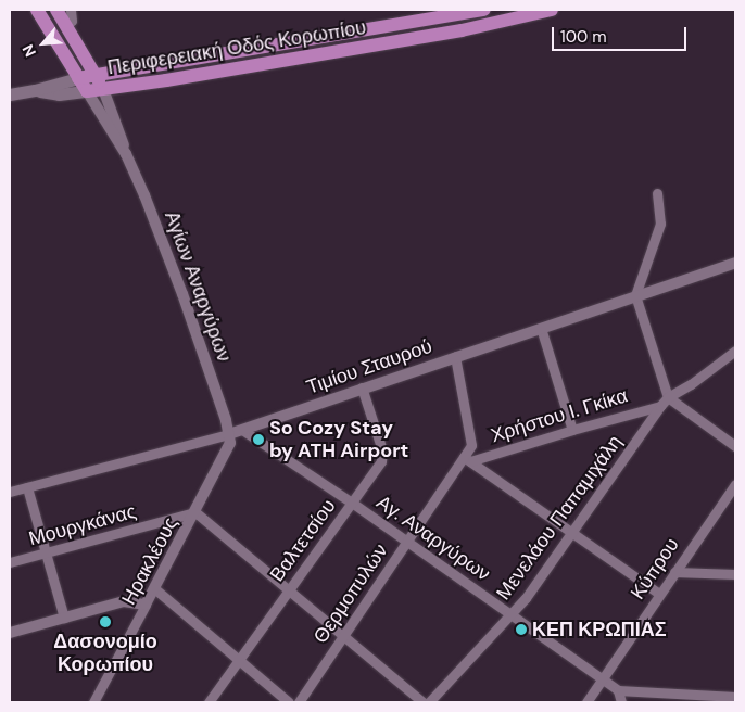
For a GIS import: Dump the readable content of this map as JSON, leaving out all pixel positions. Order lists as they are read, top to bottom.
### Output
{
  "streets": {
    "main road": ["Περιφερειακή Οδός Κορωπίου"],
    "street": [
      "Αγίων Αναργύρων",
      "Τιμίου Σταυρού",
      "Χρήστου Ι. Γκίκα",
      "Μενελάου Παπαμιχάλη",
      "Μουργκάνας",
      "Αγ. Αναργύρων",
      "Βαλτετσίου",
      "Ηρακλέους",
      "Κύπρου",
      "Θερμοπυλών"
    ]
  },
  "crossings": [
    ["Περιφερειακή Οδός Κορωπίου", "Αγίων Αναργύρων"],
    ["Αγίων Αναργύρων", "Τιμίου Σταυρού"],
    ["Αγίων Αναργύρων", "Ηρακλέους"],
    ["Τιμίου Σταυρού", "Αγ. Αναργύρων"],
    ["Τιμίου Σταυρού", "Βαλτετσίου"],
    ["Τιμίου Σταυρού", "Ηρακλέους"],
    ["Τιμίου Σταυρού", "Θερμοπυλών"],
    ["Χρήστου Ι. Γκίκα", "Μενελάου Παπαμιχάλη"],
    ["Χρήστου Ι. Γκίκα", "Θερμοπυλών"],
    ["Μενελάου Παπαμιχάλη", "Αγ. Αναργύρων"],
    ["Μουργκάνας", "Ηρακλέους"],
    ["Αγ. Αναργύρων", "Βαλτετσίου"],
    ["Αγ. Αναργύρων", "Κύπρου"],
    ["Αγ. Αναργύρων", "Θερμοπυλών"]
  ],
  "places": ["So Cozy Stay by ATH Airport", "Δασονομίο Κορωπίου", "ΚΕΠ ΚΡΩΠΙΑΣ"],
  "scale_bar": "100 m",
  "north": "bottom left"
}
